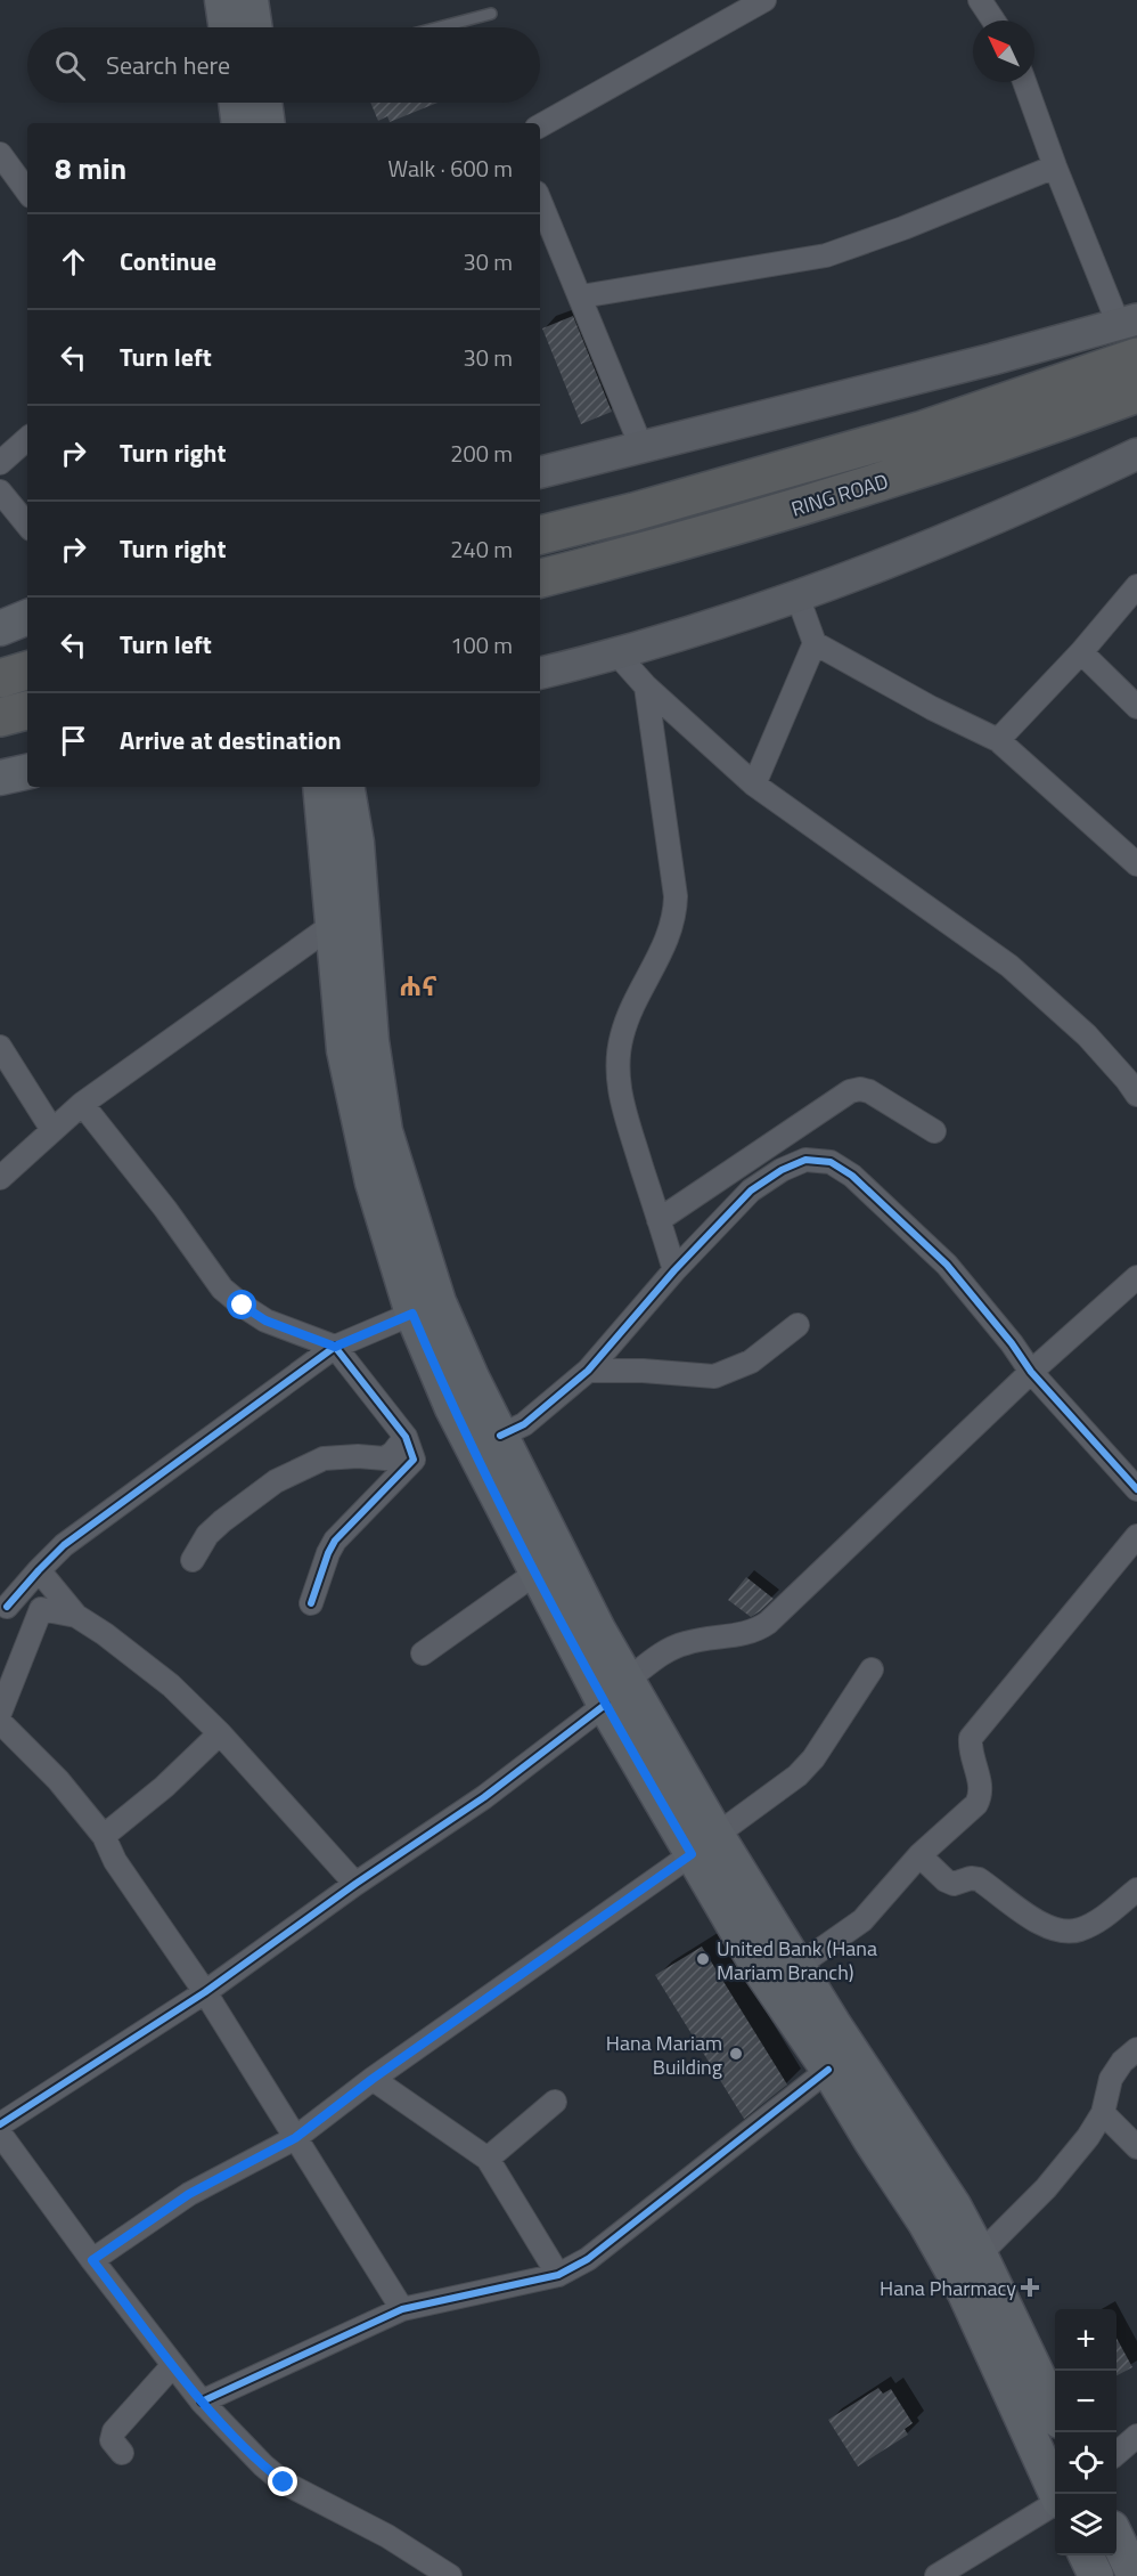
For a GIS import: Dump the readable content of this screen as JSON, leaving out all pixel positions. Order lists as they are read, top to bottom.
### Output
{
  "streets": {
    "highway": ["RING ROAD"]
  },
  "districts": ["ሐና"],
  "places": {
    "other": ["United Bank (Hana Mariam Branch)", "Hana Mariam Building"],
    "health": ["Hana Pharmacy"]
  },
  "north": "top left",
  "page": {
    "search": "Search here",
    "heading": ["8 min", "Walk · 600 m"],
    "list": [
      ["Continue", "30 m"],
      ["Turn left", "30 m"],
      ["Turn right", "200 m"],
      ["Turn right", "240 m"],
      ["Turn left", "100 m"],
      "Arrive at destination"
    ],
    "map_buttons": ["+", "−"]
  }
}
